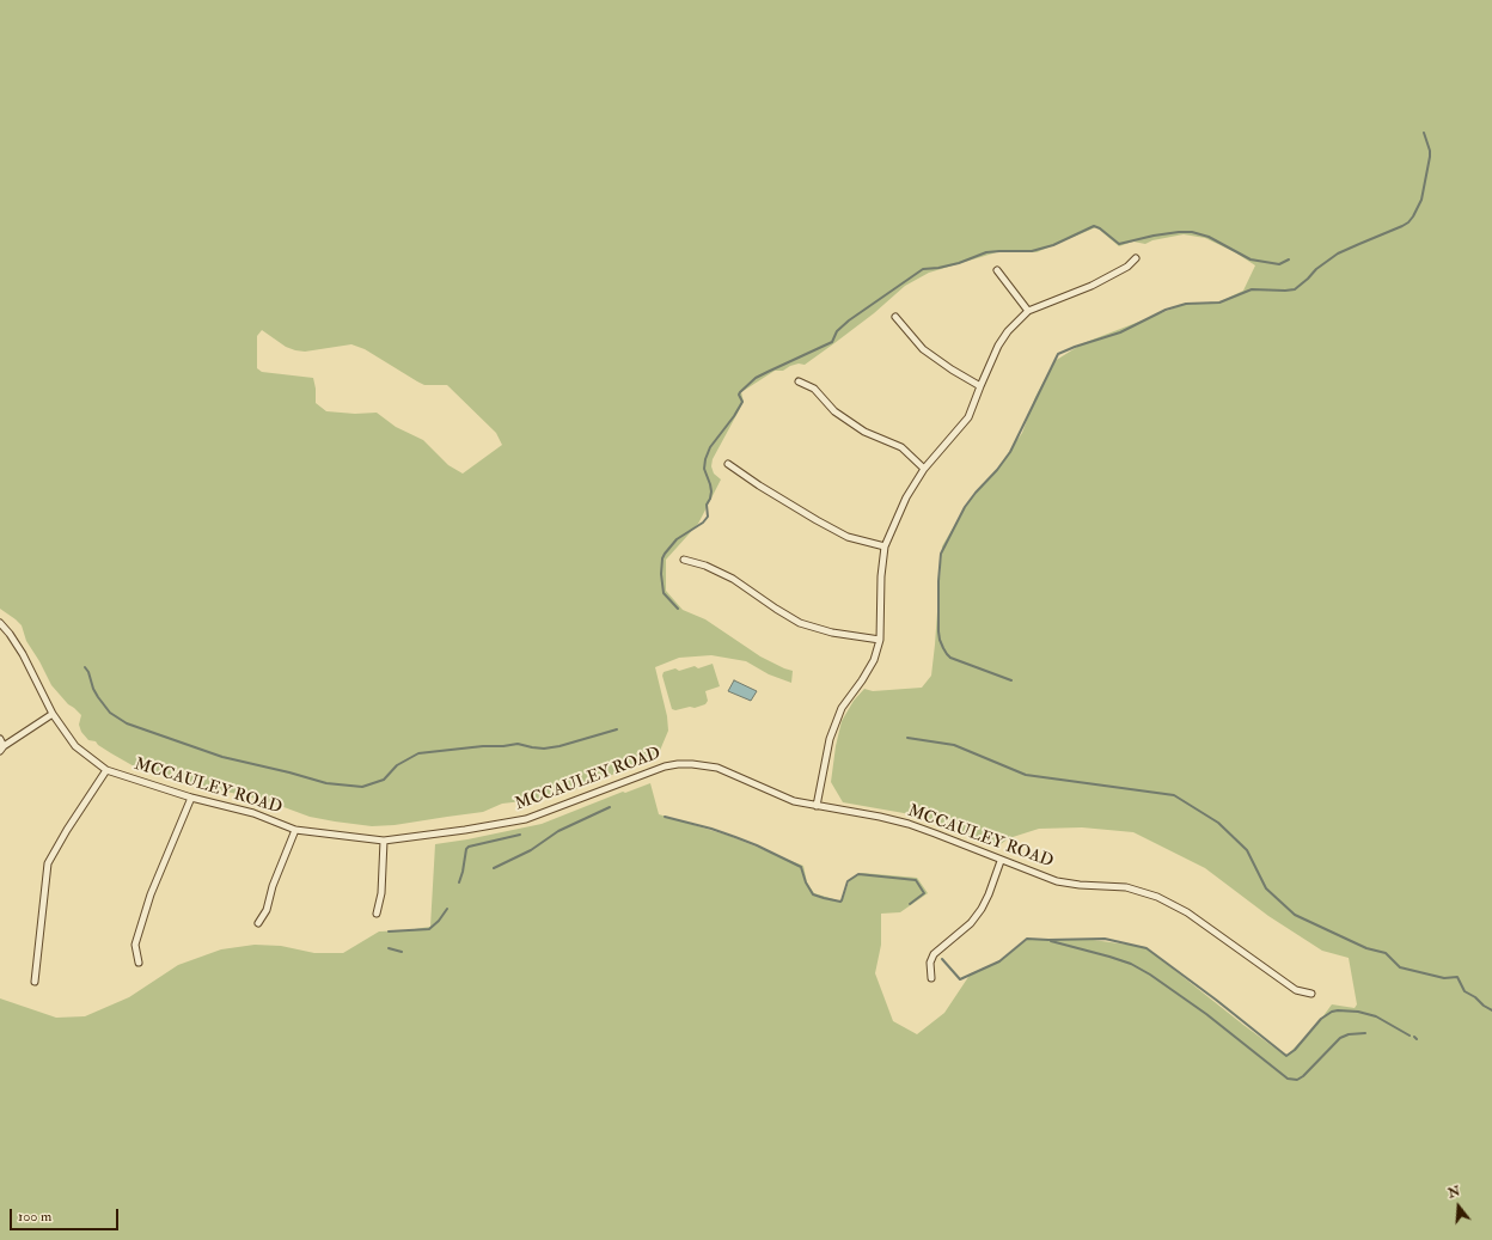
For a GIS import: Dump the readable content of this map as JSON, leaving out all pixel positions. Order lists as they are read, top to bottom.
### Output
{
  "streets": {
    "street": ["MCCAULEY ROAD"]
  },
  "scale_bar": "100 m",
  "north": "top"
}
